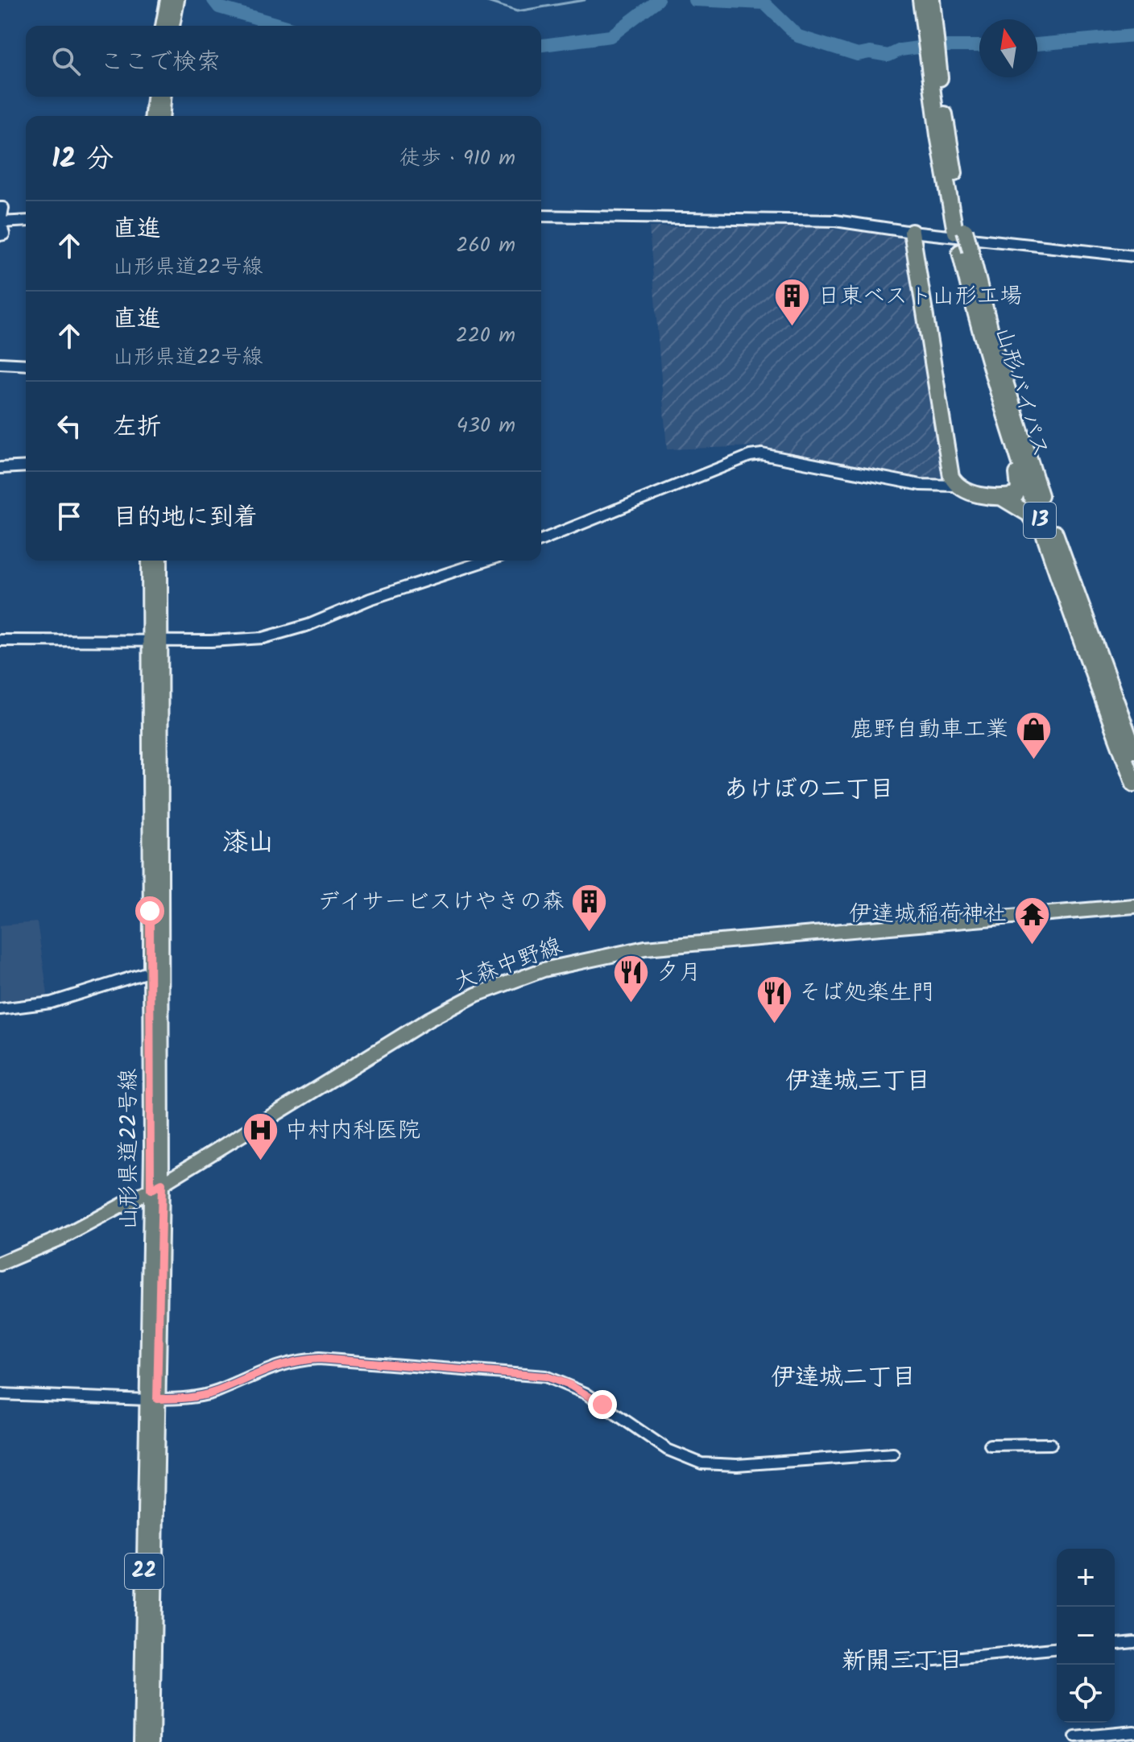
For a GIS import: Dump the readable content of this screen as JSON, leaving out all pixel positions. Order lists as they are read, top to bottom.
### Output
{
  "streets": {
    "highway": ["山形バイパス", "13"],
    "main road": ["大森中野線", "山形県道22号線", "22"]
  },
  "crossings": [
    ["大森中野線", "山形県道22号線"]
  ],
  "districts": [
    "あけぼの二丁目",
    "漆山",
    "伊達城三丁目",
    "伊達城二丁目",
    "新開三丁目"
  ],
  "places": {
    "building": ["日東ベスト山形工場", "デイサービスけやきの森"],
    "shop": ["鹿野自動車工業"],
    "temple": ["伊達城稲荷神社"],
    "restaurant": ["夕月", "そば処楽生門"],
    "hospital": ["中村内科医院"]
  },
  "north": "top",
  "page": {
    "search": "ここで検索",
    "heading": ["12 分", "徒歩 · 910 m"],
    "list": [
      ["直進", "山形県道22号線", "260 m"],
      ["直進", "山形県道22号線", "220 m"],
      ["左折", "430 m"],
      "目的地に到着"
    ],
    "map_buttons": ["+", "−"]
  }
}
